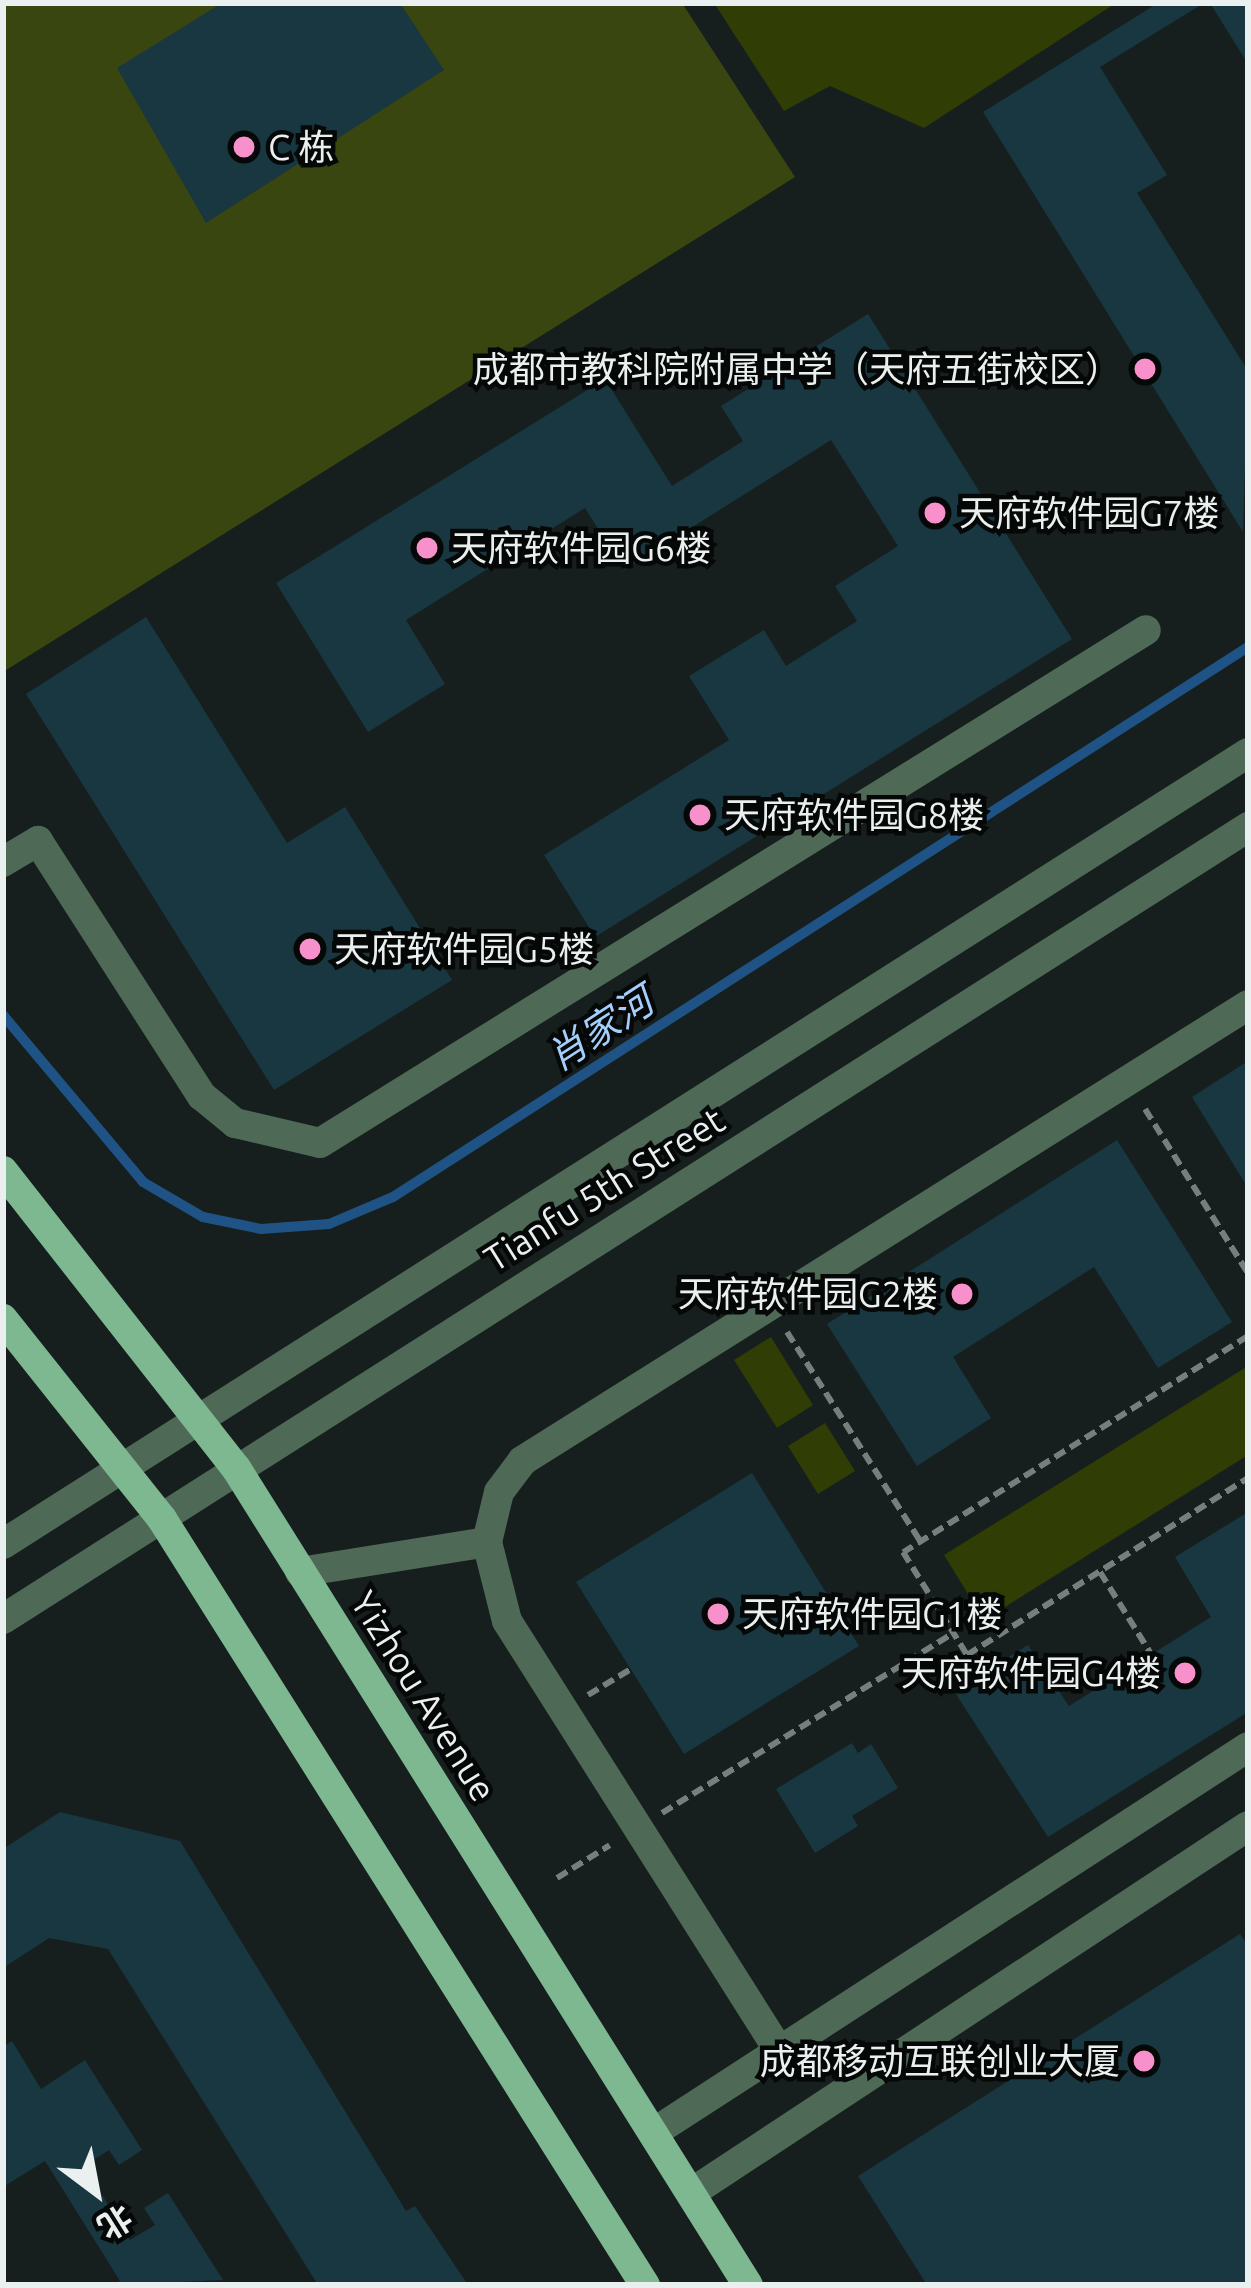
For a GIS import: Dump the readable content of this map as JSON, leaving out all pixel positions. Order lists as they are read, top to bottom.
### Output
{
  "streets": {
    "main road": ["Yizhou Avenue"],
    "street": ["Tianfu 5th Street"]
  },
  "crossings": [
    ["Tianfu 5th Street", "Yizhou Avenue"]
  ],
  "water": ["肖家河"],
  "places": [
    "C 栋",
    "成都市教科院附属中学（天府五街校区）",
    "天府软件园G7楼",
    "天府软件园G6楼",
    "天府软件园G8楼",
    "天府软件园G5楼",
    "天府软件园G2楼",
    "天府软件园G1楼",
    "天府软件园G4楼",
    "成都移动互联创业大厦"
  ],
  "north": "bottom right"
}
